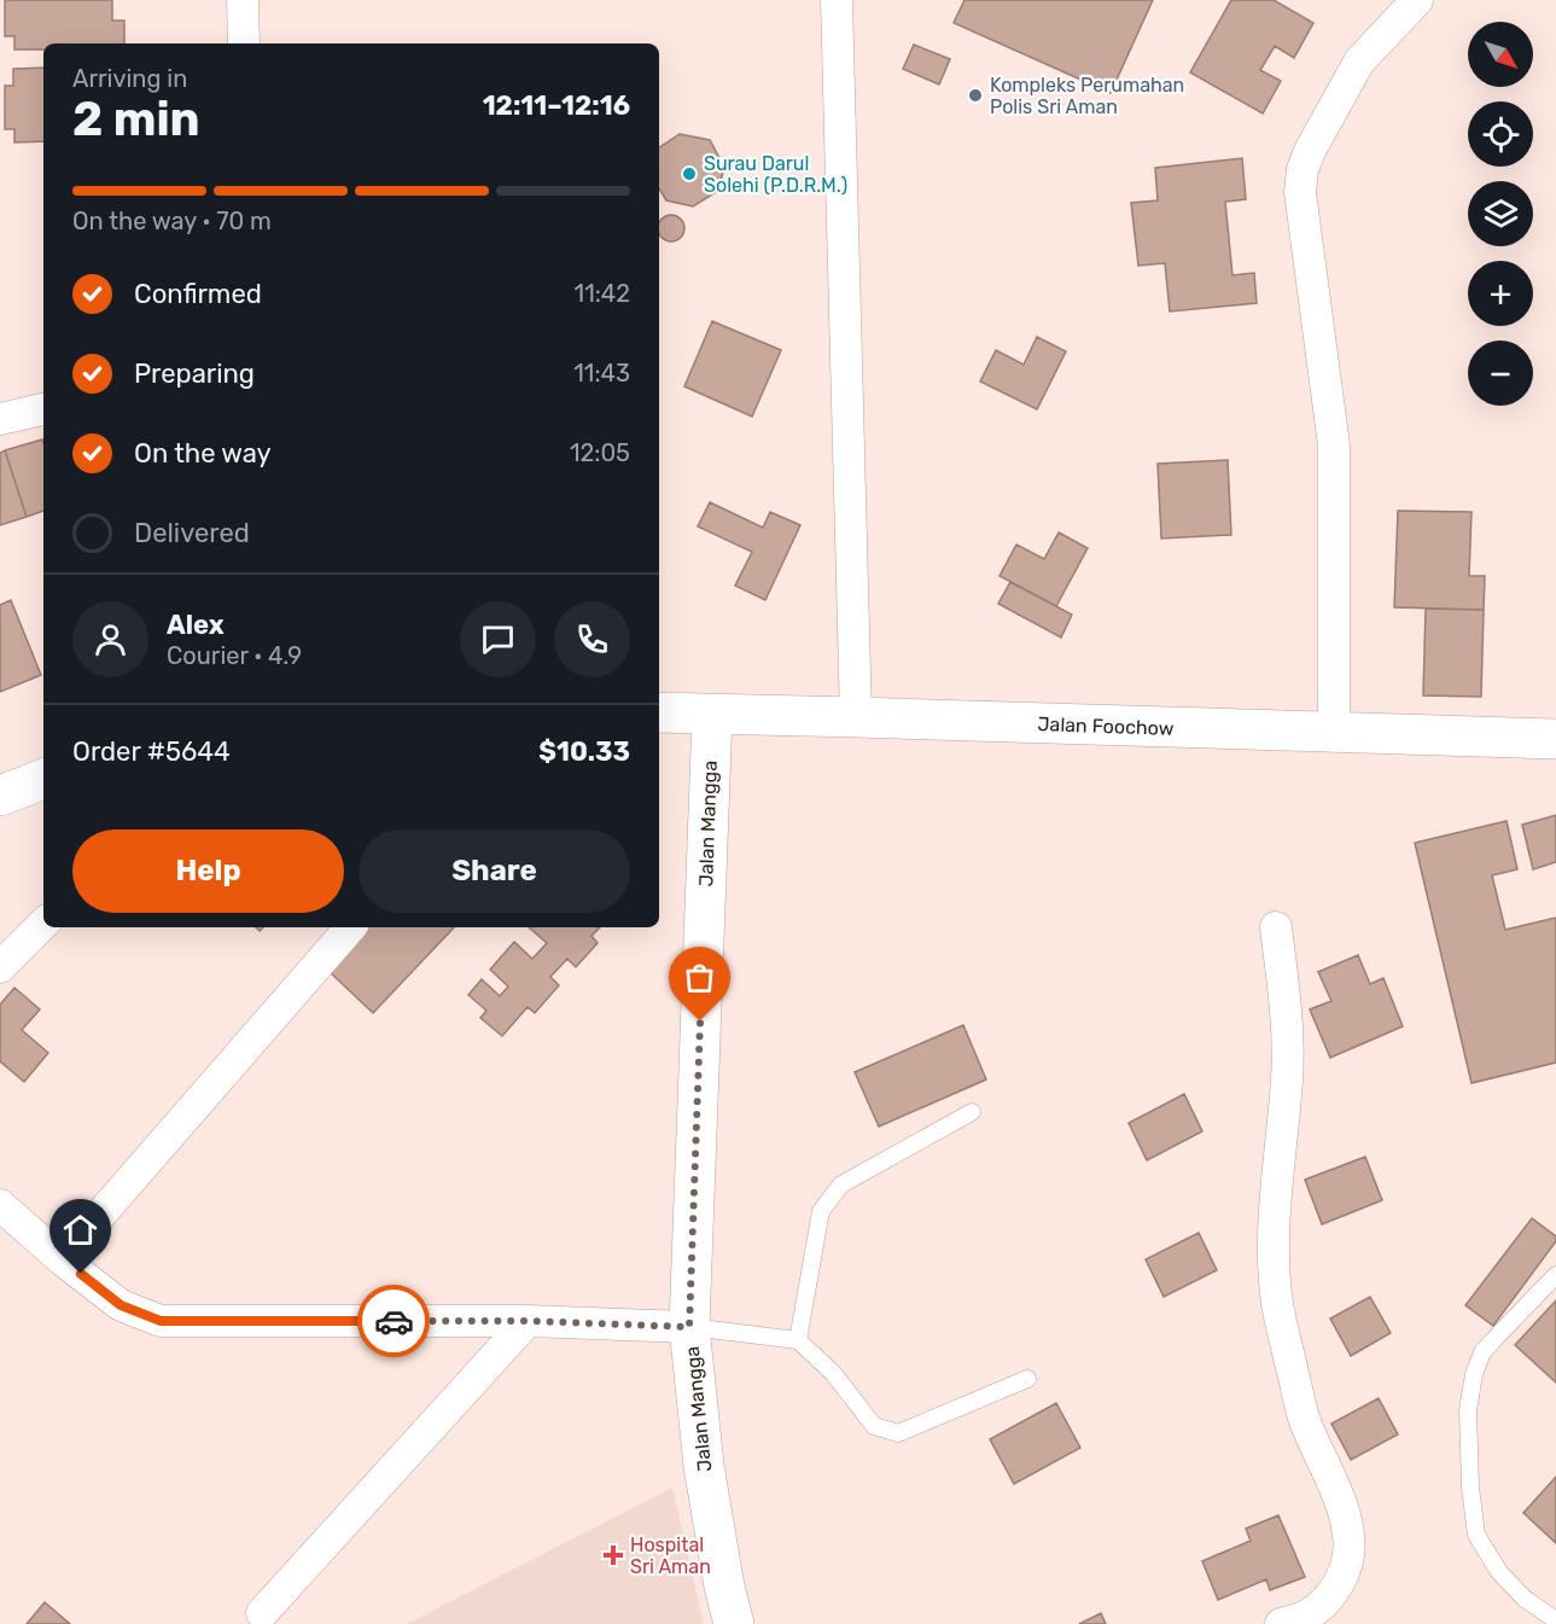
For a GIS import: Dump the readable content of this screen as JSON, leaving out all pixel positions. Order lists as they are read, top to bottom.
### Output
{
  "streets": {
    "main road": ["Jalan Foochow", "Jalan Mangga"]
  },
  "crossings": [
    ["Jalan Foochow", "Jalan Mangga"]
  ],
  "places": {
    "other": ["Kompleks Perumahan Polis Sri Aman", "Surau Darul Solehi (P.D.R.M.)"],
    "health": ["Hospital Sri Aman"]
  },
  "north": "bottom right",
  "page": {
    "map_buttons": ["+", "−"],
    "heading": ["2 min", "Arriving in", "12:11–12:16"],
    "panel": [
      "Alex",
      "Courier · 4.9",
      "Order #5644",
      "$10.33"
    ],
    "bar": "On the way · 70 m",
    "list": [
      ["Confirmed", "11:42"],
      ["Preparing", "11:43"],
      ["On the way", "12:05"],
      "Delivered"
    ],
    "buttons": ["Help", "Share"]
  }
}
